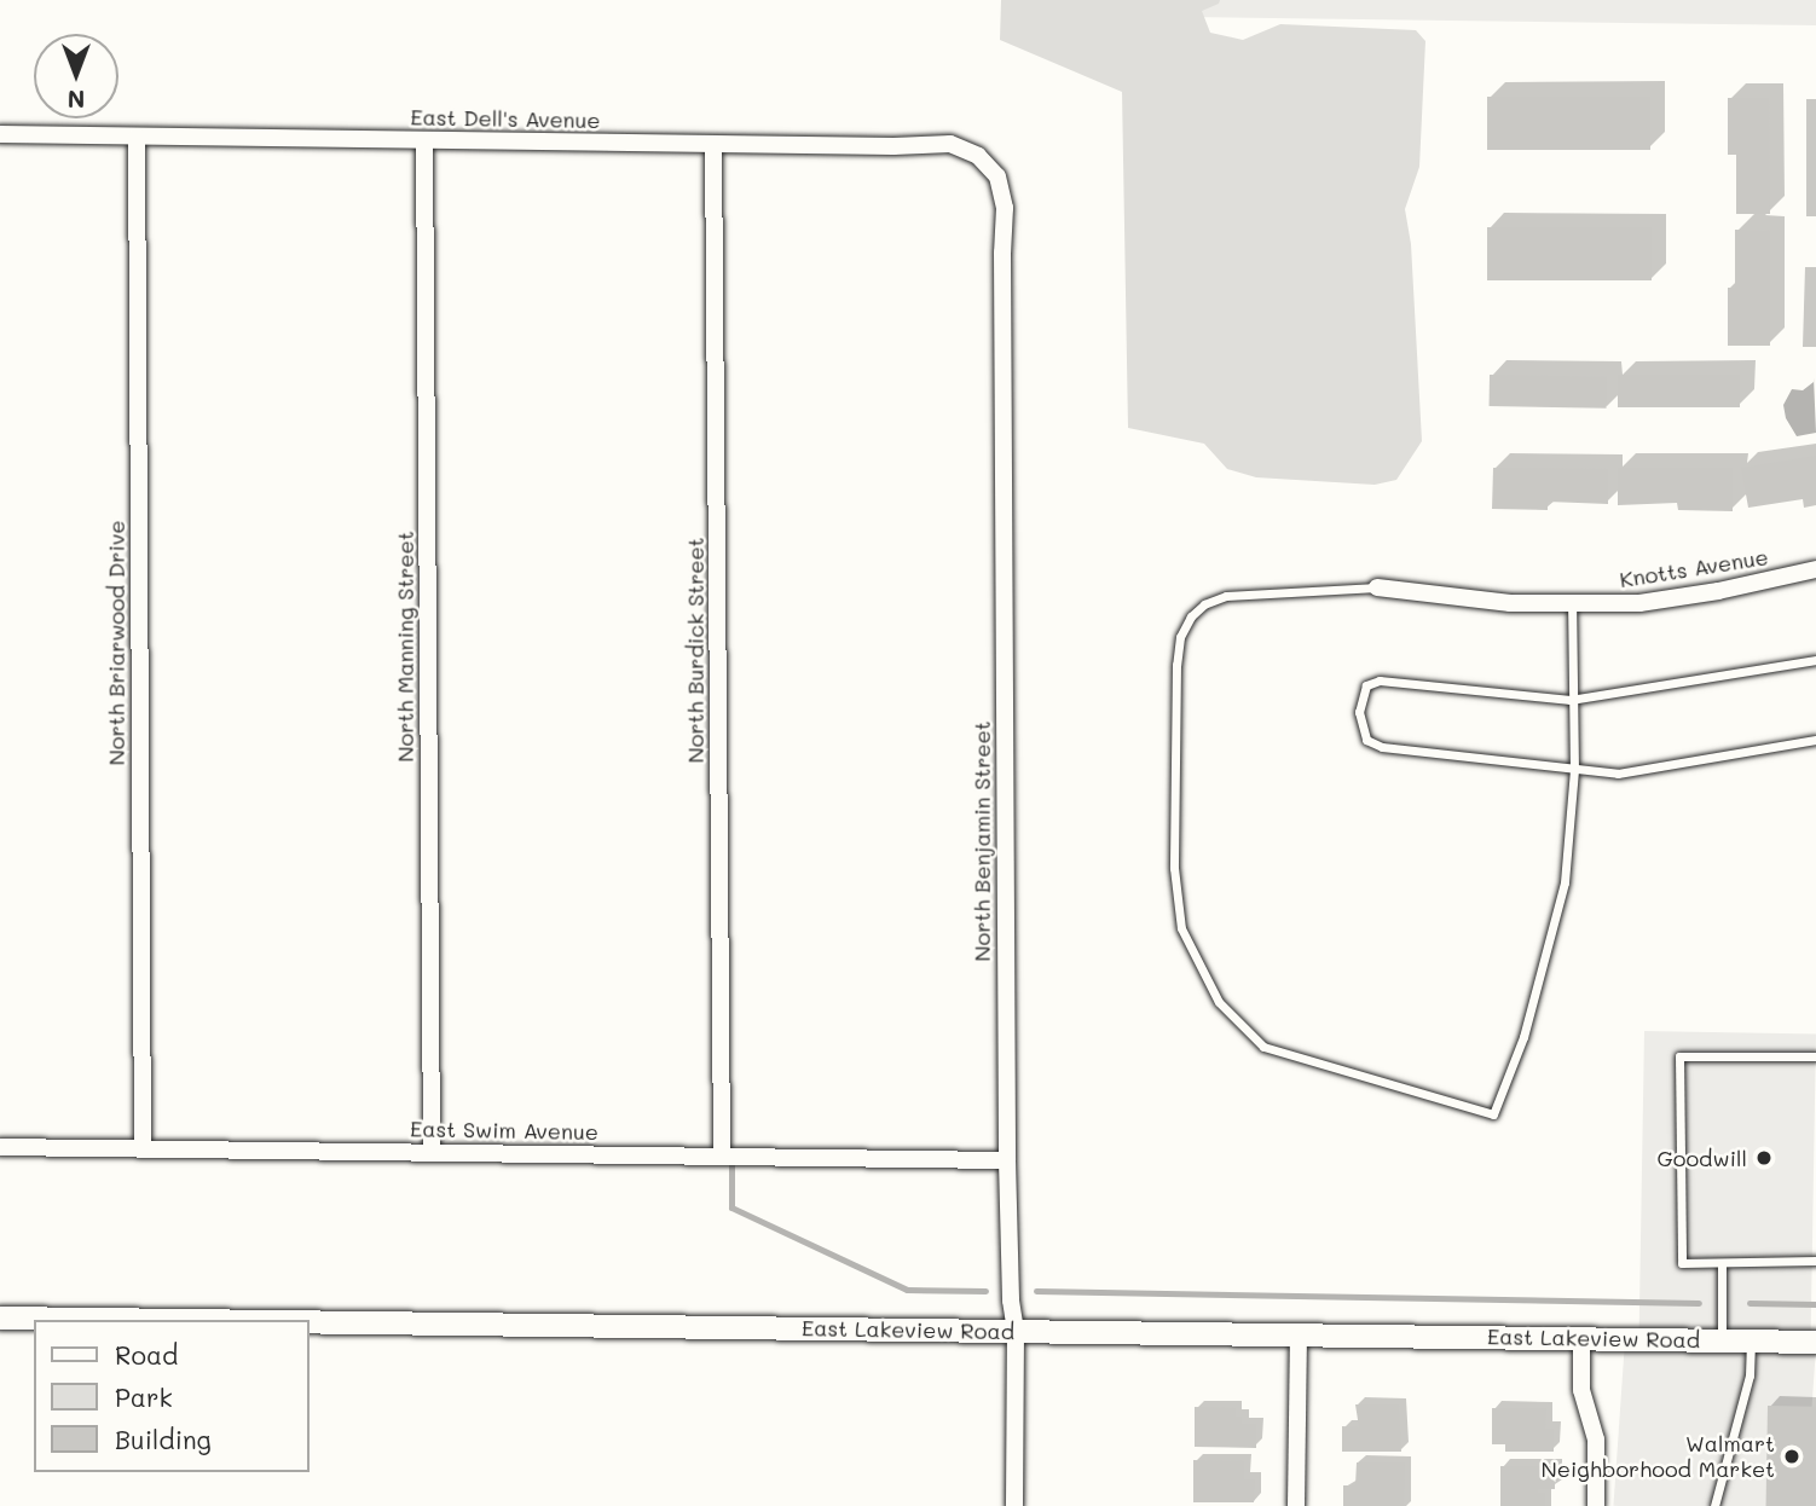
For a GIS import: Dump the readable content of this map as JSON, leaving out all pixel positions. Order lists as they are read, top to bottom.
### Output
{
  "streets": {
    "street": [
      "East Dell's Avenue",
      "Knotts Avenue",
      "North Briarwood Drive",
      "North Manning Street",
      "North Burdick Street",
      "North Benjamin Street",
      "East Swim Avenue",
      "East Lakeview Road"
    ]
  },
  "crossings": [
    ["East Dell's Avenue", "North Briarwood Drive"],
    ["East Dell's Avenue", "North Manning Street"],
    ["East Dell's Avenue", "North Burdick Street"],
    ["East Dell's Avenue", "North Benjamin Street"],
    ["North Briarwood Drive", "East Swim Avenue"],
    ["North Manning Street", "East Swim Avenue"],
    ["North Burdick Street", "East Swim Avenue"],
    ["North Benjamin Street", "East Swim Avenue"],
    ["North Benjamin Street", "East Lakeview Road"]
  ],
  "places": ["Goodwill", "Walmart Neighborhood Market"],
  "legend": ["Road", "Park", "Building"],
  "north": "bottom"
}
